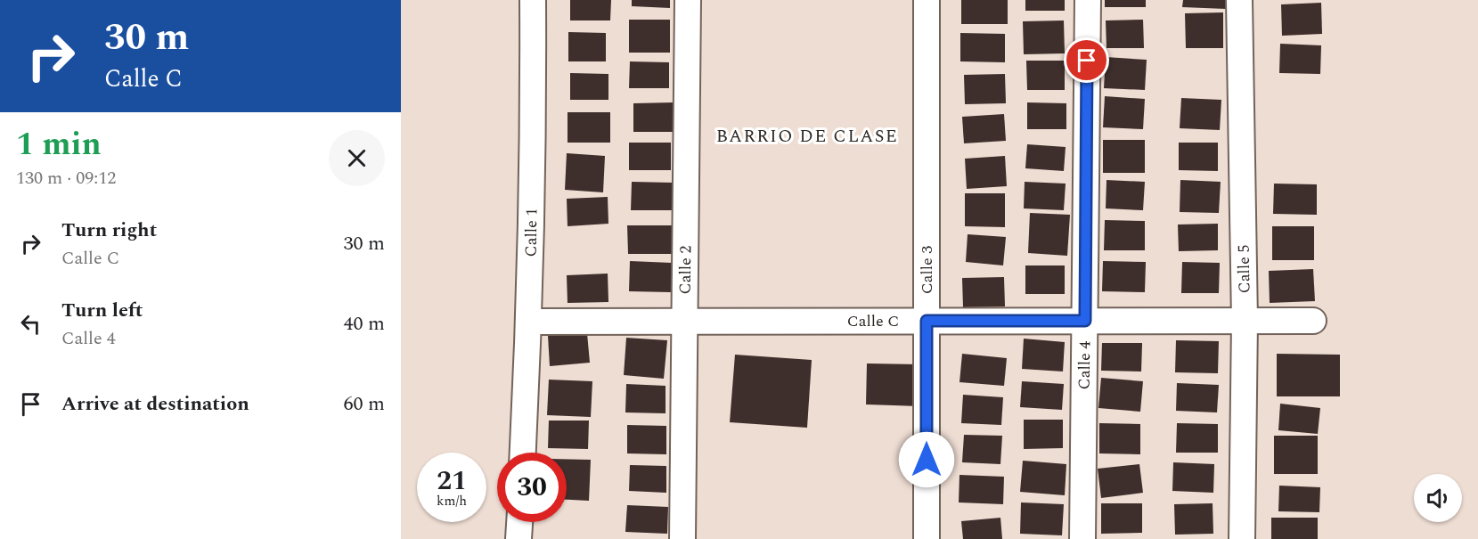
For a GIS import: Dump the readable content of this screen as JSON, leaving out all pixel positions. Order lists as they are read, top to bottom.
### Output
{
  "streets": {
    "street": [
      "Calle 1",
      "Calle 5",
      "Calle 2",
      "Calle 3",
      "Calle C",
      "Calle 4"
    ]
  },
  "crossings": [
    ["Calle 1", "Calle C"],
    ["Calle 5", "Calle C"],
    ["Calle 2", "Calle C"],
    ["Calle 3", "Calle C"],
    ["Calle C", "Calle 4"]
  ],
  "districts": ["BARRIO DE CLASE"],
  "page": {
    "turn": ["30 m", "Calle C"],
    "heading": ["1 min", "130 m · 09:12"],
    "list": [
      {
        "name": "Turn right",
        "note": "Calle C",
        "value": "30 m"
      },
      {
        "name": "Turn left",
        "note": "Calle 4",
        "value": "40 m"
      },
      {
        "name": "Arrive at destination",
        "value": "60 m"
      }
    ],
    "speed": "21 km/h",
    "limit": "30"
  }
}
